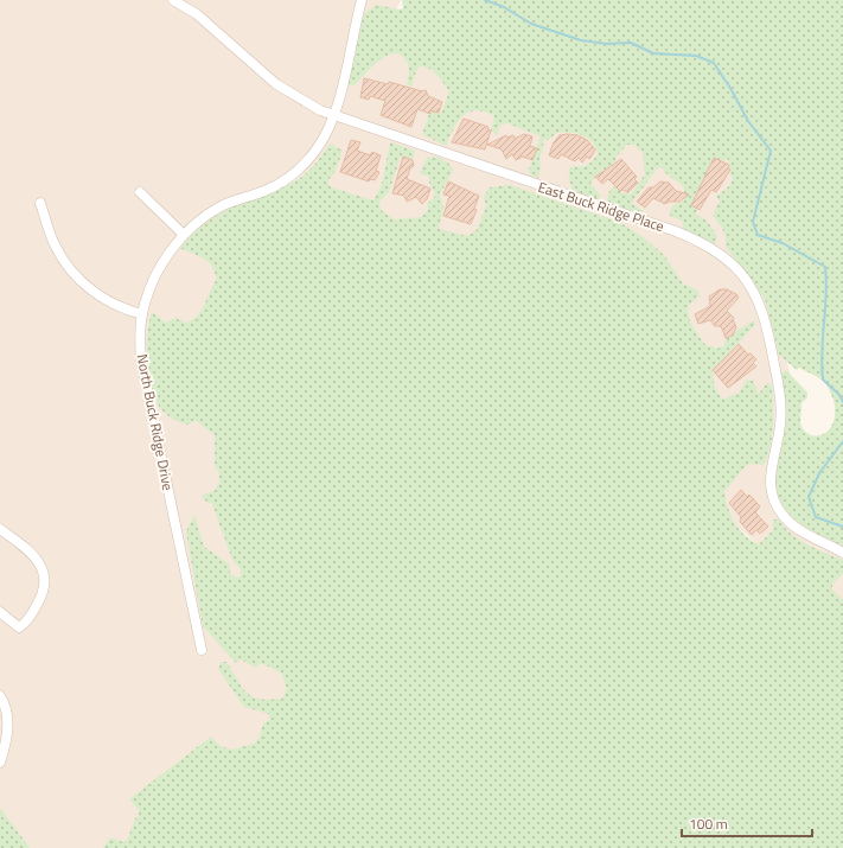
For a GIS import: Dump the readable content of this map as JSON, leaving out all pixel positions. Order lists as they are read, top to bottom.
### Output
{
  "streets": {
    "street": ["East Buck Ridge Place", "North Buck Ridge Drive"]
  },
  "crossings": [
    ["East Buck Ridge Place", "North Buck Ridge Drive"]
  ],
  "scale_bar": "100 m"
}
